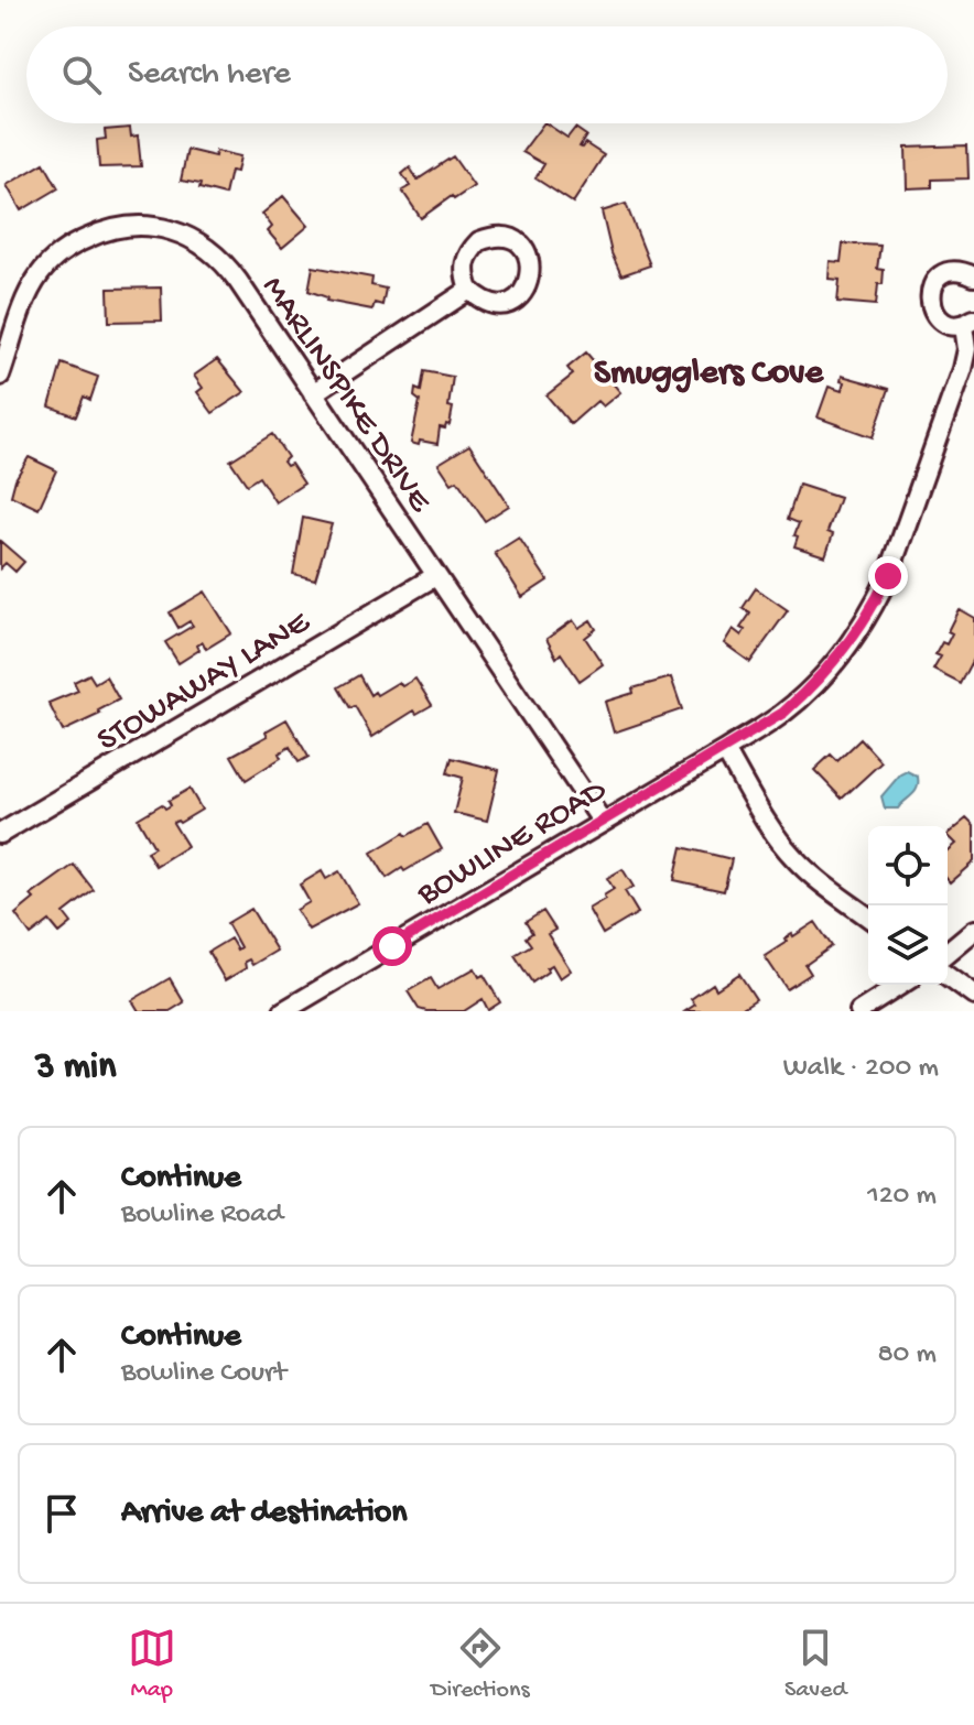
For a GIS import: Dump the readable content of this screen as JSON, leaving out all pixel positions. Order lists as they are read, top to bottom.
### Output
{
  "streets": {
    "street": ["MARLINSPIKE DRIVE", "STOWAWAY LANE", "BOWLINE ROAD"]
  },
  "crossings": [
    ["MARLINSPIKE DRIVE", "STOWAWAY LANE"],
    ["MARLINSPIKE DRIVE", "BOWLINE ROAD"]
  ],
  "districts": ["Smugglers Cove"],
  "page": {
    "search": "Search here",
    "heading": ["3 min", "Walk · 200 m"],
    "list": [
      ["Continue", "Bowline Road", "120 m"],
      ["Continue", "Bowline Court", "80 m"],
      "Arrive at destination"
    ],
    "nav": ["Map", "Directions", "Saved"]
  }
}
